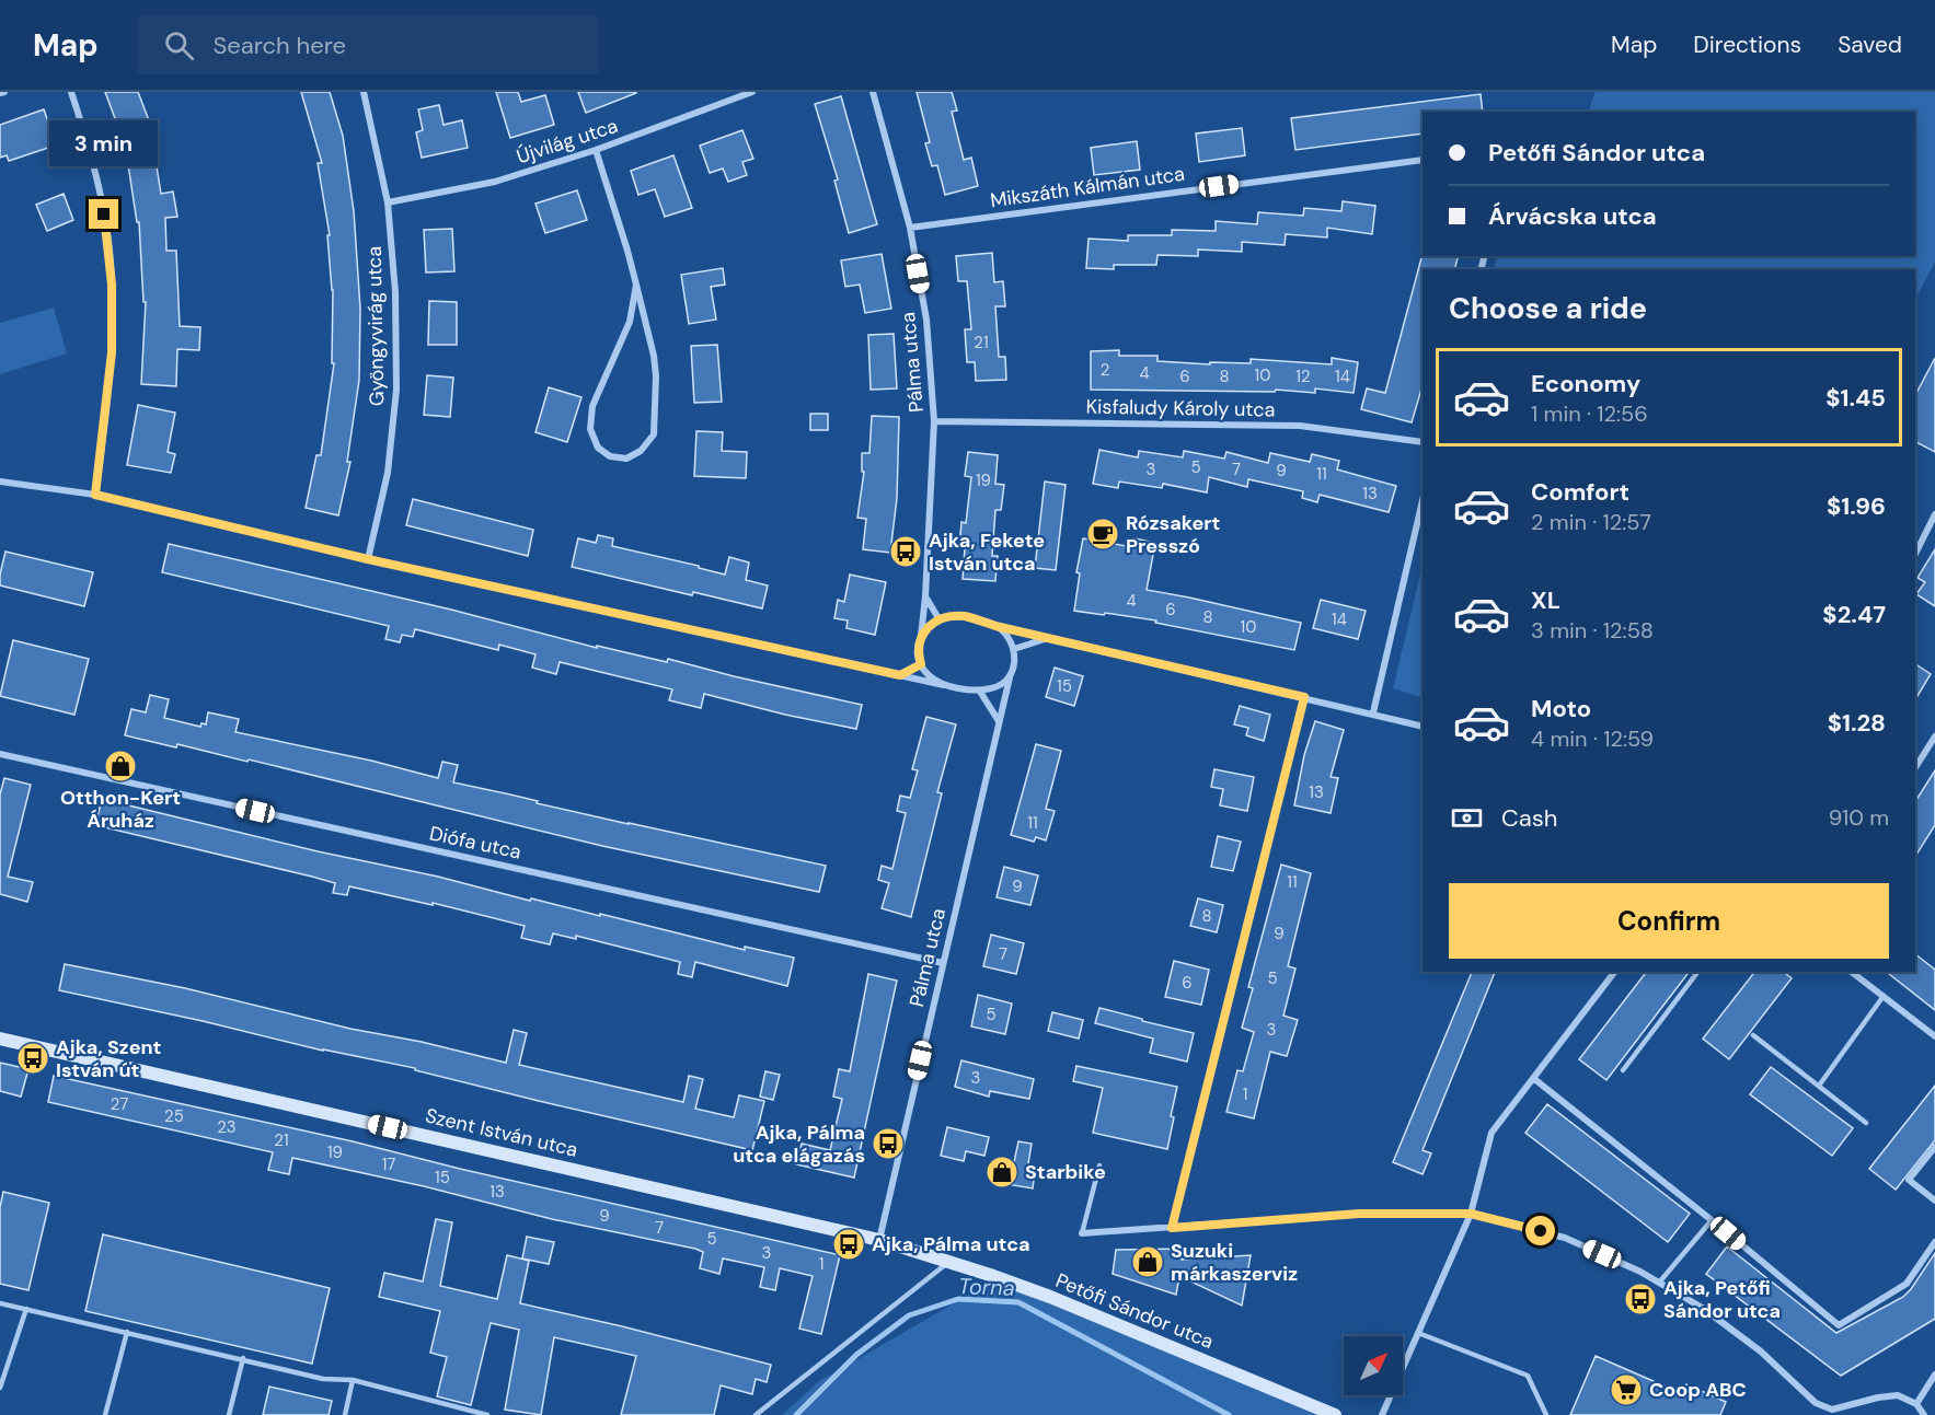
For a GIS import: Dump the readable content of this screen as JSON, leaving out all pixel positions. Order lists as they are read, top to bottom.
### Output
{
  "streets": {
    "main road": ["Szent István utca", "Petőfi Sándor utca"],
    "street": [
      "Újvilág utca",
      "Mikszáth Kálmán utca",
      "Gyöngyvirág utca",
      "Pálma utca",
      "Kisfaludy Károly utca",
      "Diófa utca"
    ]
  },
  "crossings": [
    ["Újvilág utca", "Gyöngyvirág utca"],
    ["Mikszáth Kálmán utca", "Pálma utca"],
    ["Pálma utca", "Kisfaludy Károly utca"],
    ["Pálma utca", "Diófa utca"],
    ["Pálma utca", "Szent István utca"],
    ["Pálma utca", "Petőfi Sándor utca"],
    ["Szent István utca", "Petőfi Sándor utca"]
  ],
  "water": ["Torna"],
  "places": {
    "cafe": ["Rózsakert Presszó"],
    "bus stop": [
      "Ajka, Fekete István utca",
      "Ajka, Szent István út",
      "Ajka, Pálma utca elágazás",
      "Ajka, Pálma utca",
      "Ajka, Petőfi Sándor utca"
    ],
    "shop": ["Otthon-Kert Áruház", "Starbike", "Suzuki márkaszerviz"],
    "supermarket": ["Coop ABC"]
  },
  "house_numbers": [
    "21",
    "2",
    "4",
    "10",
    "6",
    "8",
    "12",
    "14",
    "5",
    "3",
    "7",
    "9",
    "11",
    "19",
    "13",
    "4",
    "6",
    "8",
    "14",
    "10",
    "15",
    "13",
    "11",
    "11",
    "9",
    "8",
    "9",
    "7",
    "5",
    "6",
    "5",
    "3",
    "3",
    "1",
    "27",
    "25",
    "23",
    "21",
    "19",
    "17",
    "15",
    "13",
    "9",
    "7",
    "5",
    "3",
    "1"
  ],
  "north": "top right",
  "page": {
    "header": "Map",
    "search": "Search here",
    "nav": ["Map", "Directions", "Saved"],
    "banner": ["Petőfi Sándor utca", "Árvácska utca"],
    "bubble": "3 min",
    "heading": "Choose a ride",
    "list": [
      {
        "name": "Economy",
        "note": "1 min · 12:56",
        "value": "$1.45"
      },
      {
        "name": "Comfort",
        "note": "2 min · 12:57",
        "value": "$1.96"
      },
      {
        "name": "XL",
        "note": "3 min · 12:58",
        "value": "$2.47"
      },
      {
        "name": "Moto",
        "note": "4 min · 12:59",
        "value": "$1.28"
      }
    ],
    "pay": ["Cash", "910 m"],
    "buttons": "Confirm"
  }
}
